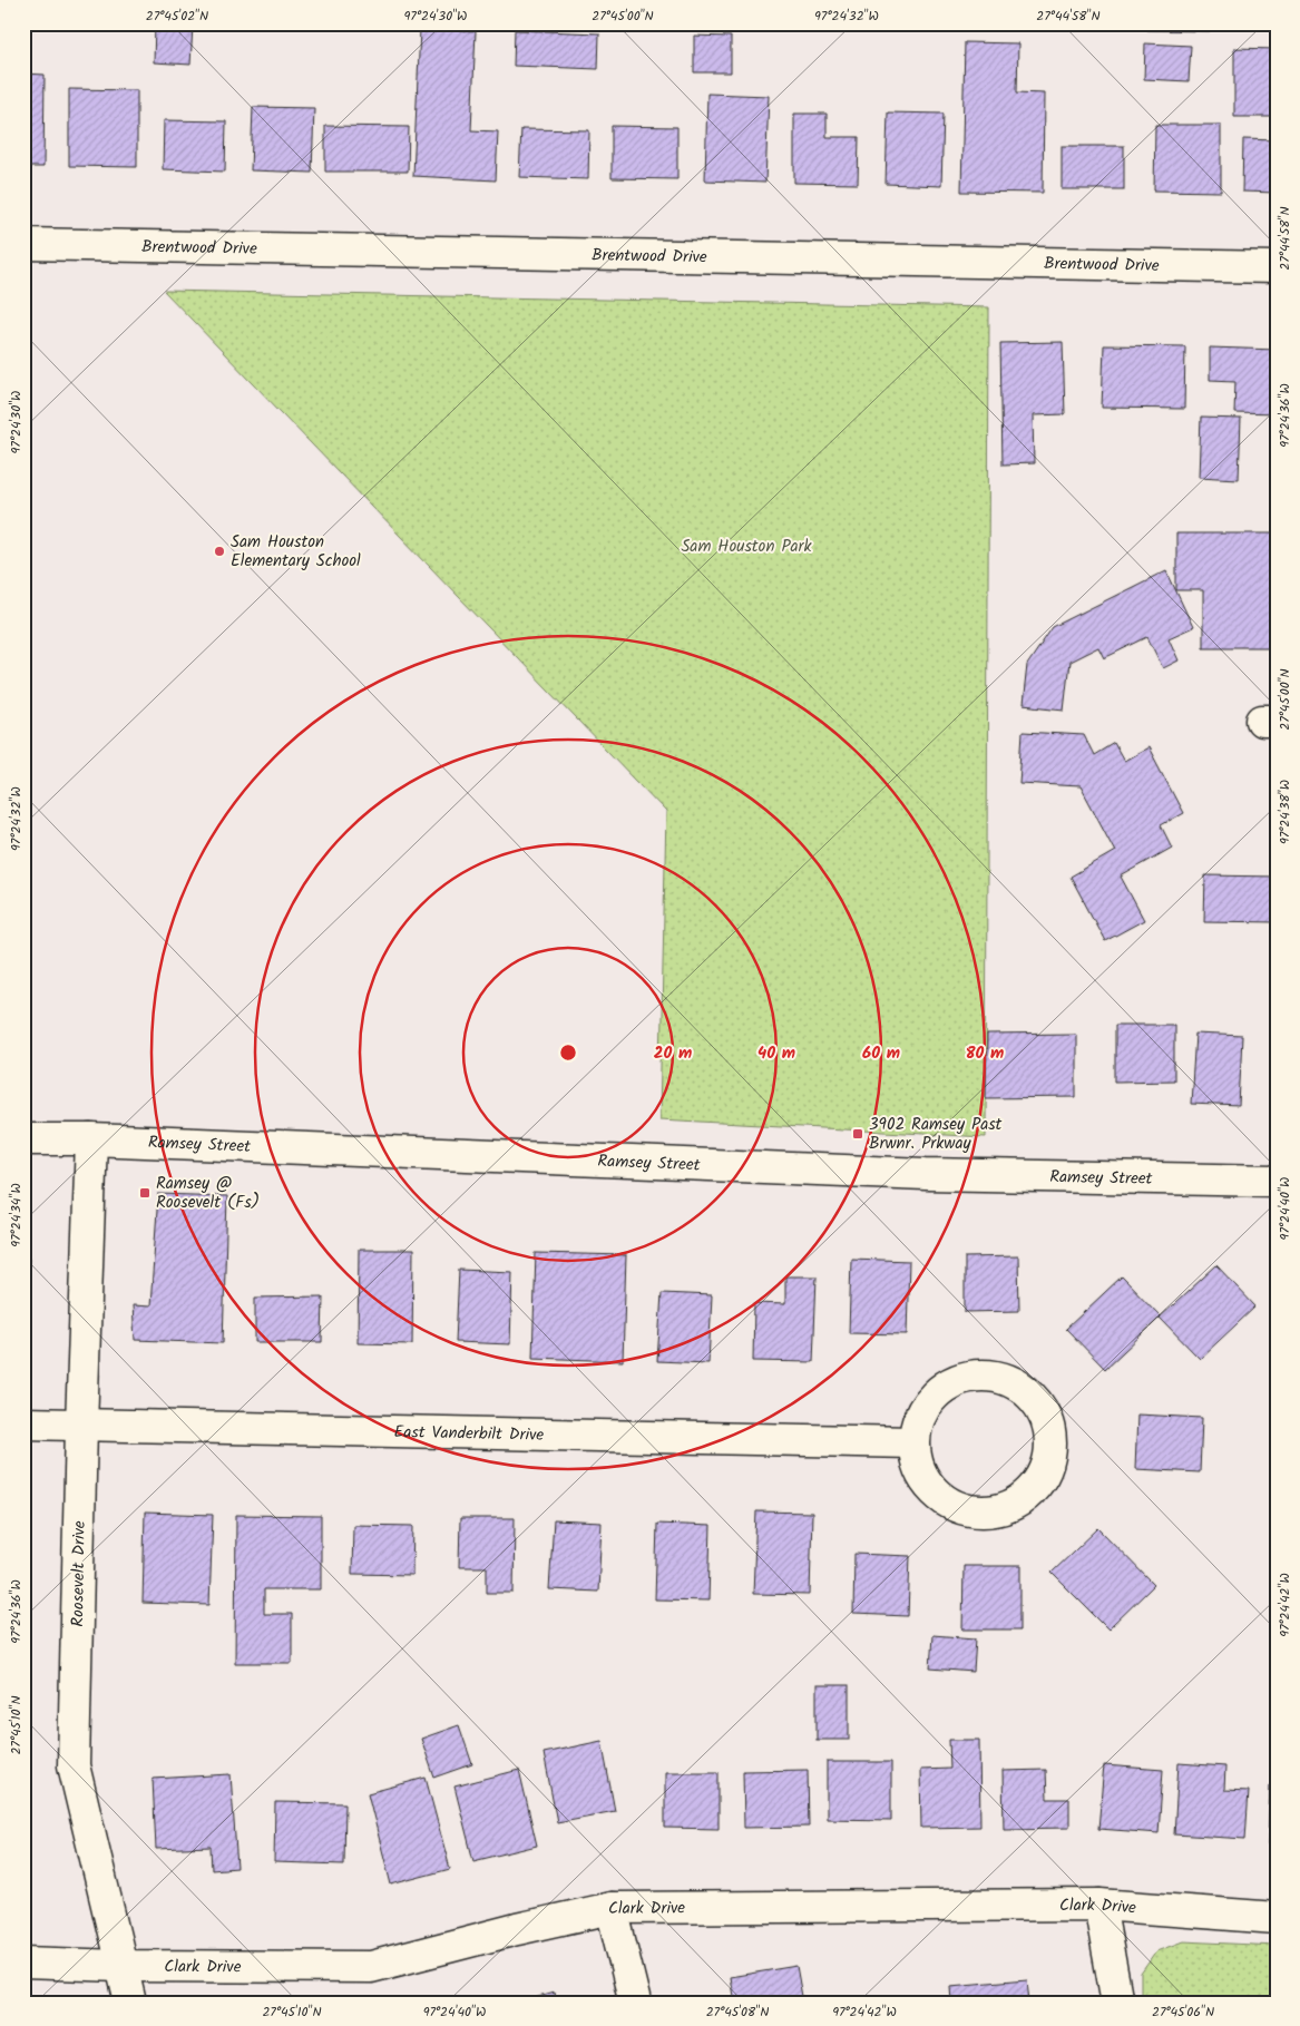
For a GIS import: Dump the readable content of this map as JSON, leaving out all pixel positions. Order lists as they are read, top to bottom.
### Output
{
  "streets": {
    "street": [
      "Brentwood Drive",
      "Ramsey Street",
      "East Vanderbilt Drive",
      "Roosevelt Drive",
      "Clark Drive"
    ]
  },
  "crossings": [
    ["Ramsey Street", "Roosevelt Drive"],
    ["East Vanderbilt Drive", "Roosevelt Drive"],
    ["Roosevelt Drive", "Clark Drive"]
  ],
  "parks": ["Sam Houston Park"],
  "places": {
    "other": ["Sam Houston Elementary School"],
    "transit": ["3902 Ramsey Past Brwnr. Prkway", "Ramsey @ Roosevelt (Fs)"]
  },
  "coordinates": [
    "27°45'02\"N",
    "97°24'30\"W",
    "27°45'00\"N",
    "97°24'32\"W",
    "27°44'58\"N",
    "97°24'36\"W",
    "97°24'38\"W",
    "97°24'40\"W",
    "97°24'34\"W",
    "97°24'42\"W",
    "27°45'10\"N",
    "27°45'08\"N",
    "27°45'06\"N"
  ],
  "rings": [
    "20 m",
    "40 m",
    "60 m",
    "80 m"
  ]
}
